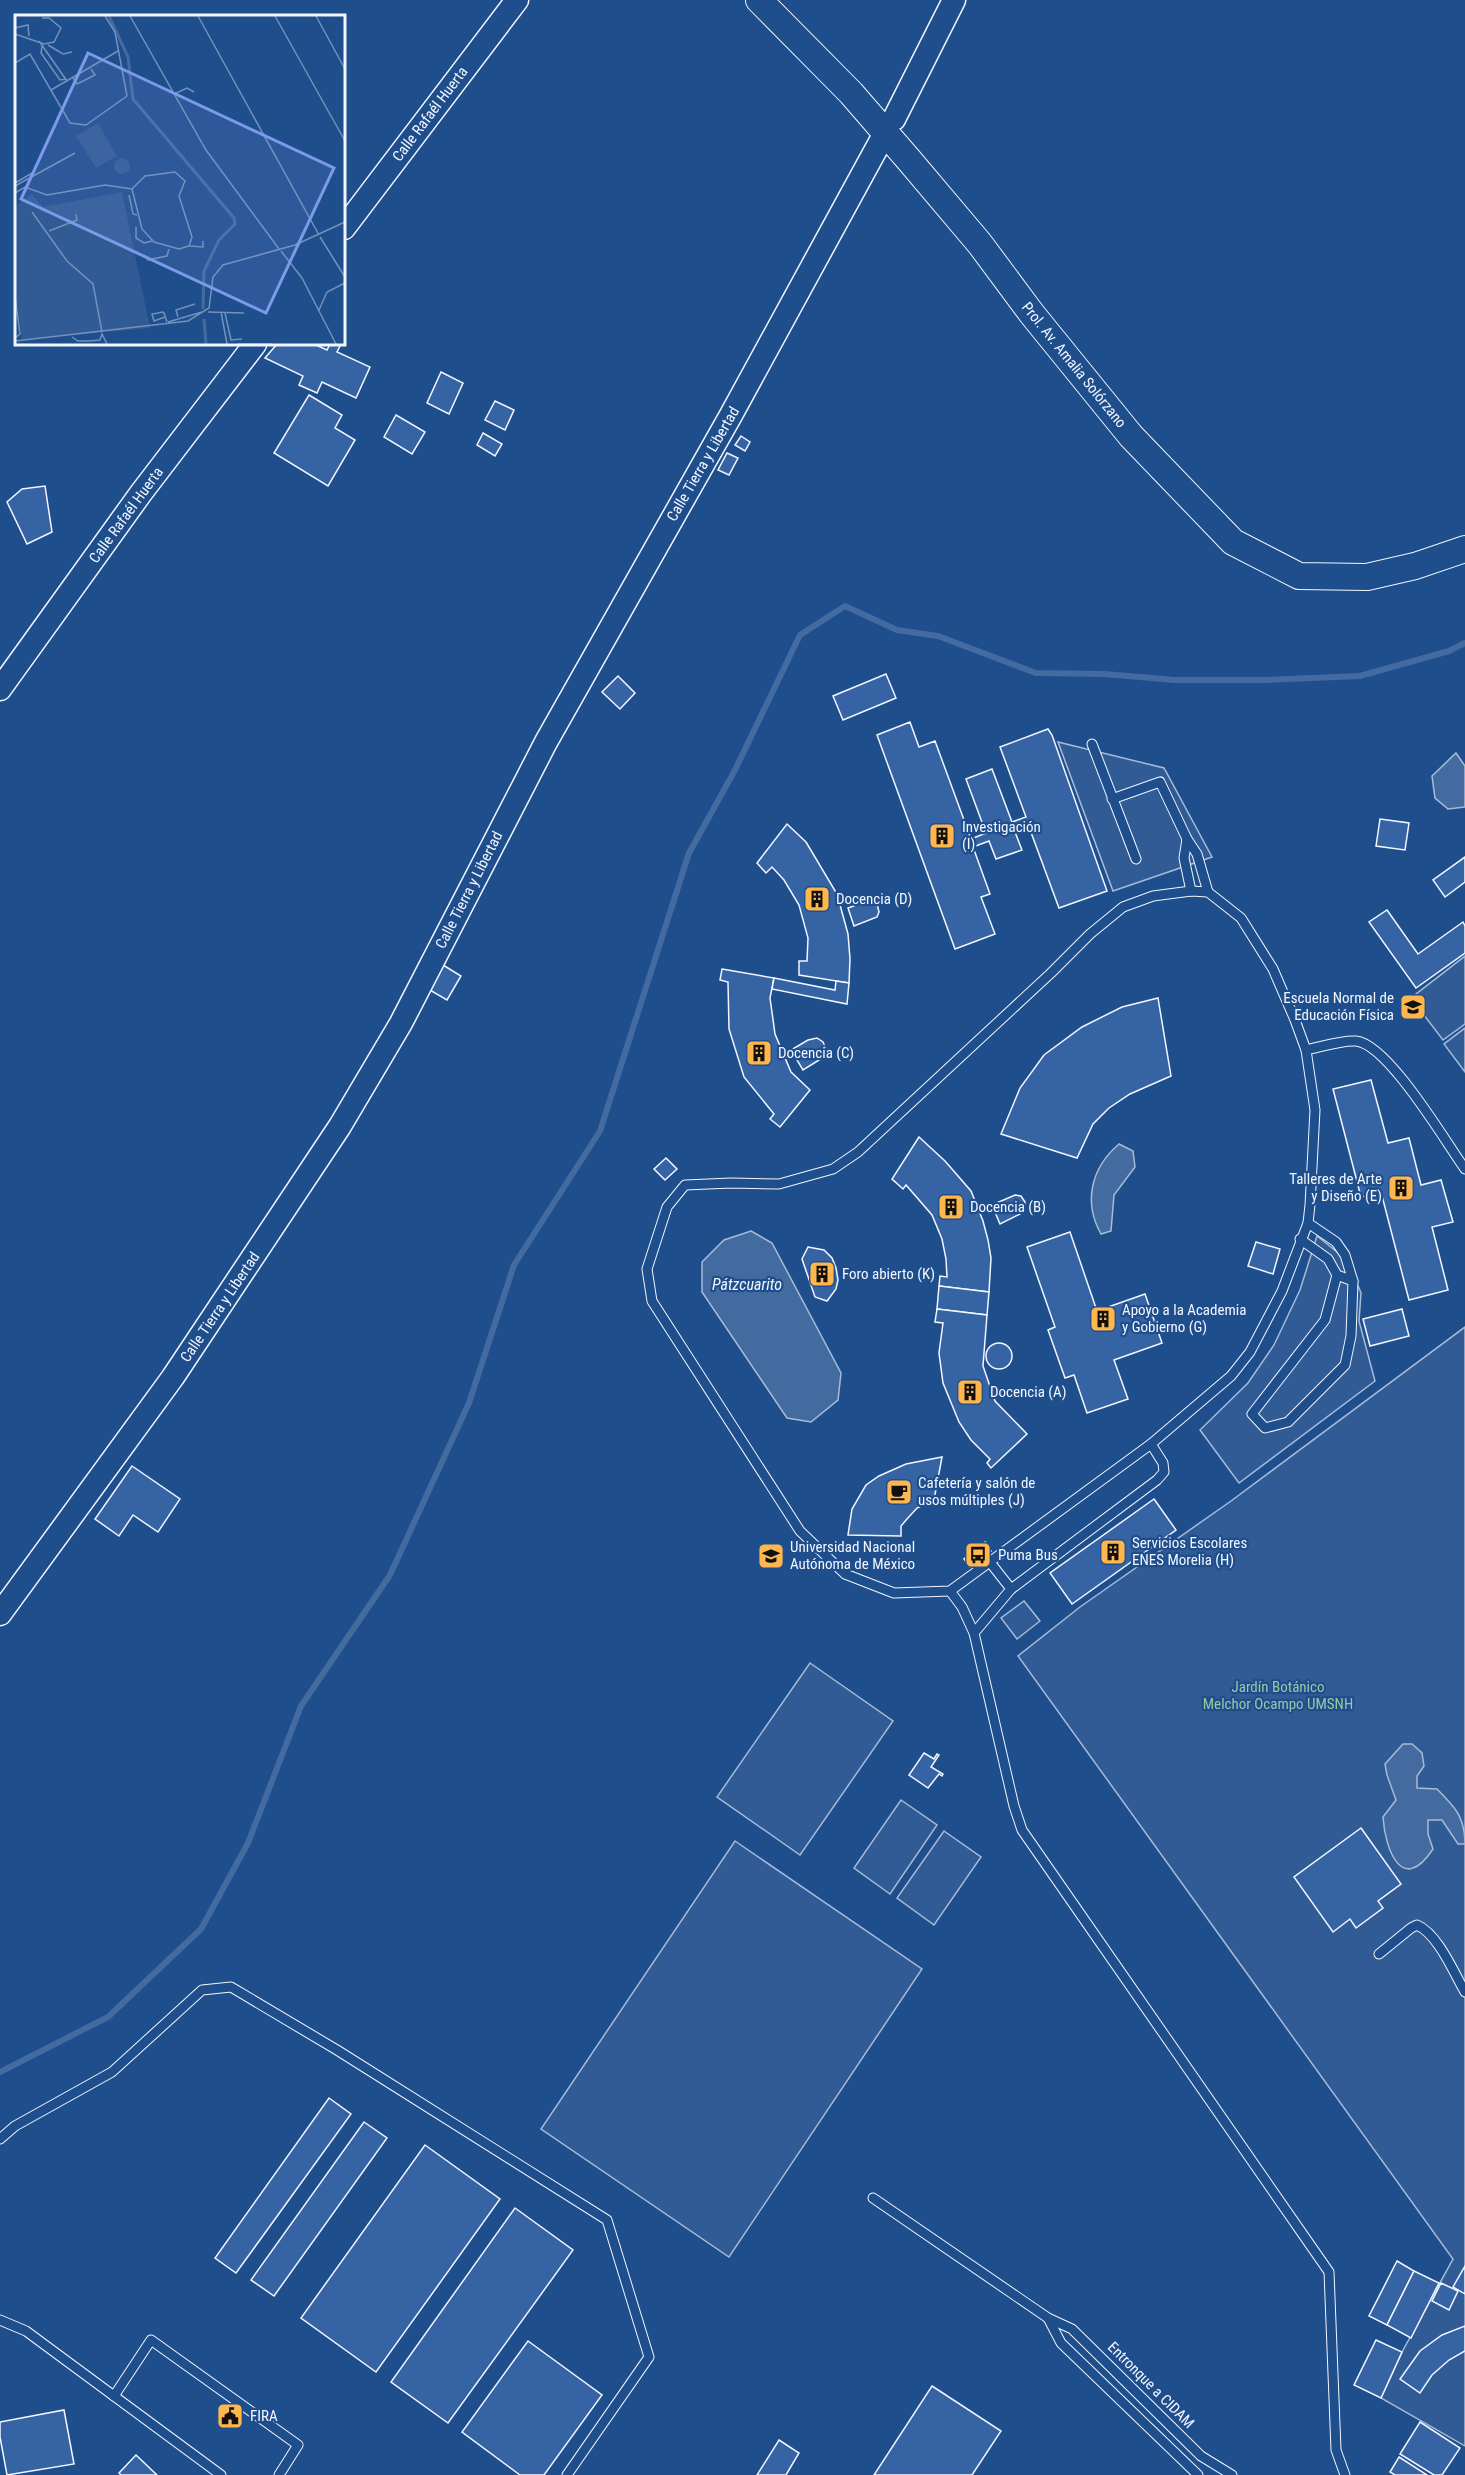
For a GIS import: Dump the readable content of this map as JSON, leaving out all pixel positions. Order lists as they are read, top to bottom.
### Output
{
  "streets": {
    "main road": ["Prol. Av. Amalia Solórzano"],
    "street": ["Calle Rafaél Huerta", "Calle Tierra y Libertad"],
    "lane": ["Entronque a CIDAM"]
  },
  "crossings": [
    ["Prol. Av. Amalia Solórzano", "Calle Tierra y Libertad"]
  ],
  "water": ["Pátzcuarito"],
  "parks": ["Jardín Botánico Melchor Ocampo UMSNH"],
  "places": {
    "building": [
      "Investigación (I)",
      "Docencia (D)",
      "Docencia (C)",
      "Talleres de Arte y Diseño (E)",
      "Docencia (B)",
      "Foro abierto (K)",
      "Apoyo a la Academia y Gobierno (G)",
      "Docencia (A)",
      "Servicios Escolares ENES Morelia (H)"
    ],
    "school or university": ["Escuela Normal de Educación Física", "Universidad Nacional Autónoma de México"],
    "cafe": ["Cafetería y salón de usos múltiples (J)"],
    "bus stop": ["Puma Bus"],
    "public building": ["FIRA"]
  }
}
